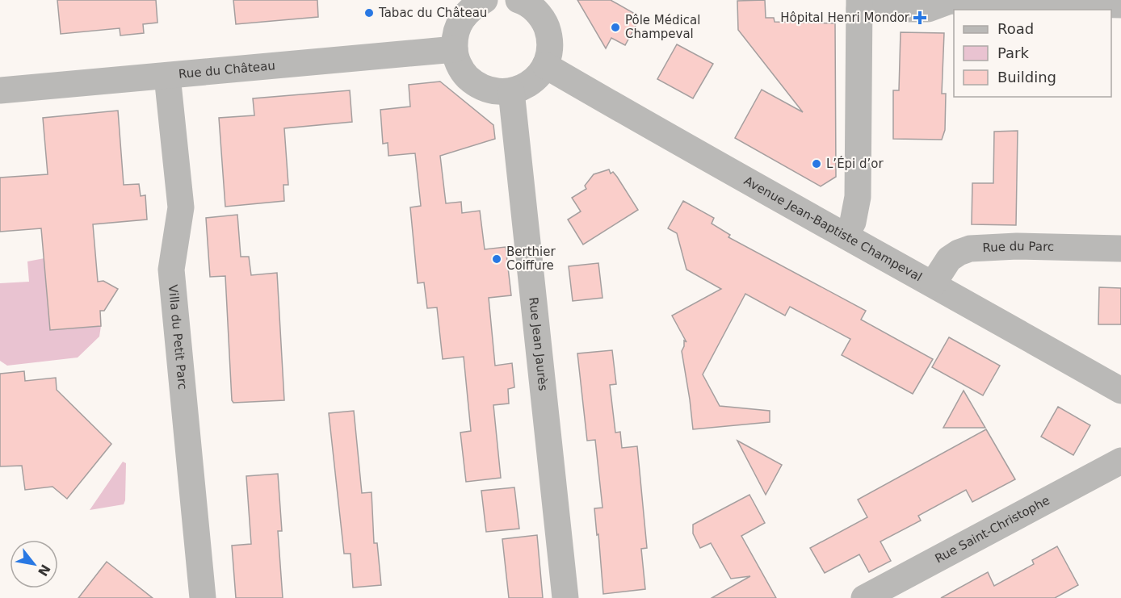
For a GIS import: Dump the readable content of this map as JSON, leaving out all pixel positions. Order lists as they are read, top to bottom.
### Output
{
  "streets": {
    "street": [
      "Rue du Château",
      "Avenue Jean-Baptiste Champeval",
      "Rue du Parc",
      "Villa du Petit Parc",
      "Rue Jean Jaurès",
      "Rue Saint-Christophe"
    ]
  },
  "crossings": [
    ["Rue du Château", "Villa du Petit Parc"],
    ["Avenue Jean-Baptiste Champeval", "Rue du Parc"]
  ],
  "places": {
    "other": [
      "Tabac du Château",
      "Pôle Médical Champeval",
      "L’Épi d’or",
      "Berthier Coiffure"
    ],
    "health": ["Hôpital Henri Mondor"]
  },
  "legend": ["Road", "Park", "Building"],
  "north": "bottom right"
}
